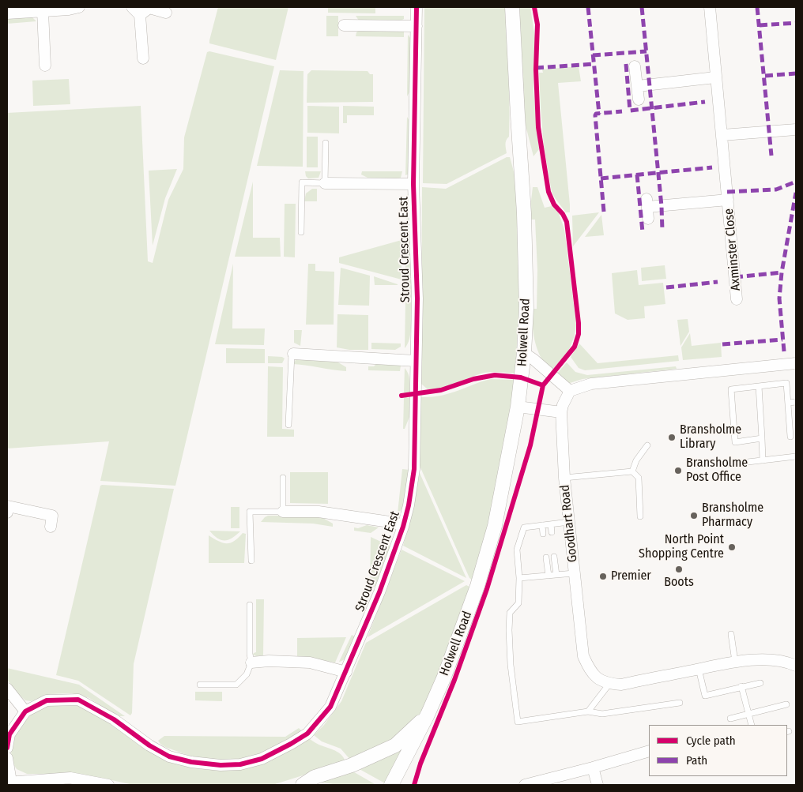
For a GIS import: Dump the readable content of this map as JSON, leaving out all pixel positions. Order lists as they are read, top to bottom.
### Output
{
  "streets": {
    "street": [
      "Stroud Crescent East",
      "Axminster Close",
      "Holwell Road",
      "Goodhart Road"
    ]
  },
  "places": [
    "Bransholme Library",
    "Bransholme Post Office",
    "Bransholme Pharmacy",
    "North Point Shopping Centre",
    "Boots",
    "Premier"
  ],
  "legend": ["Cycle path", "Path"]
}
